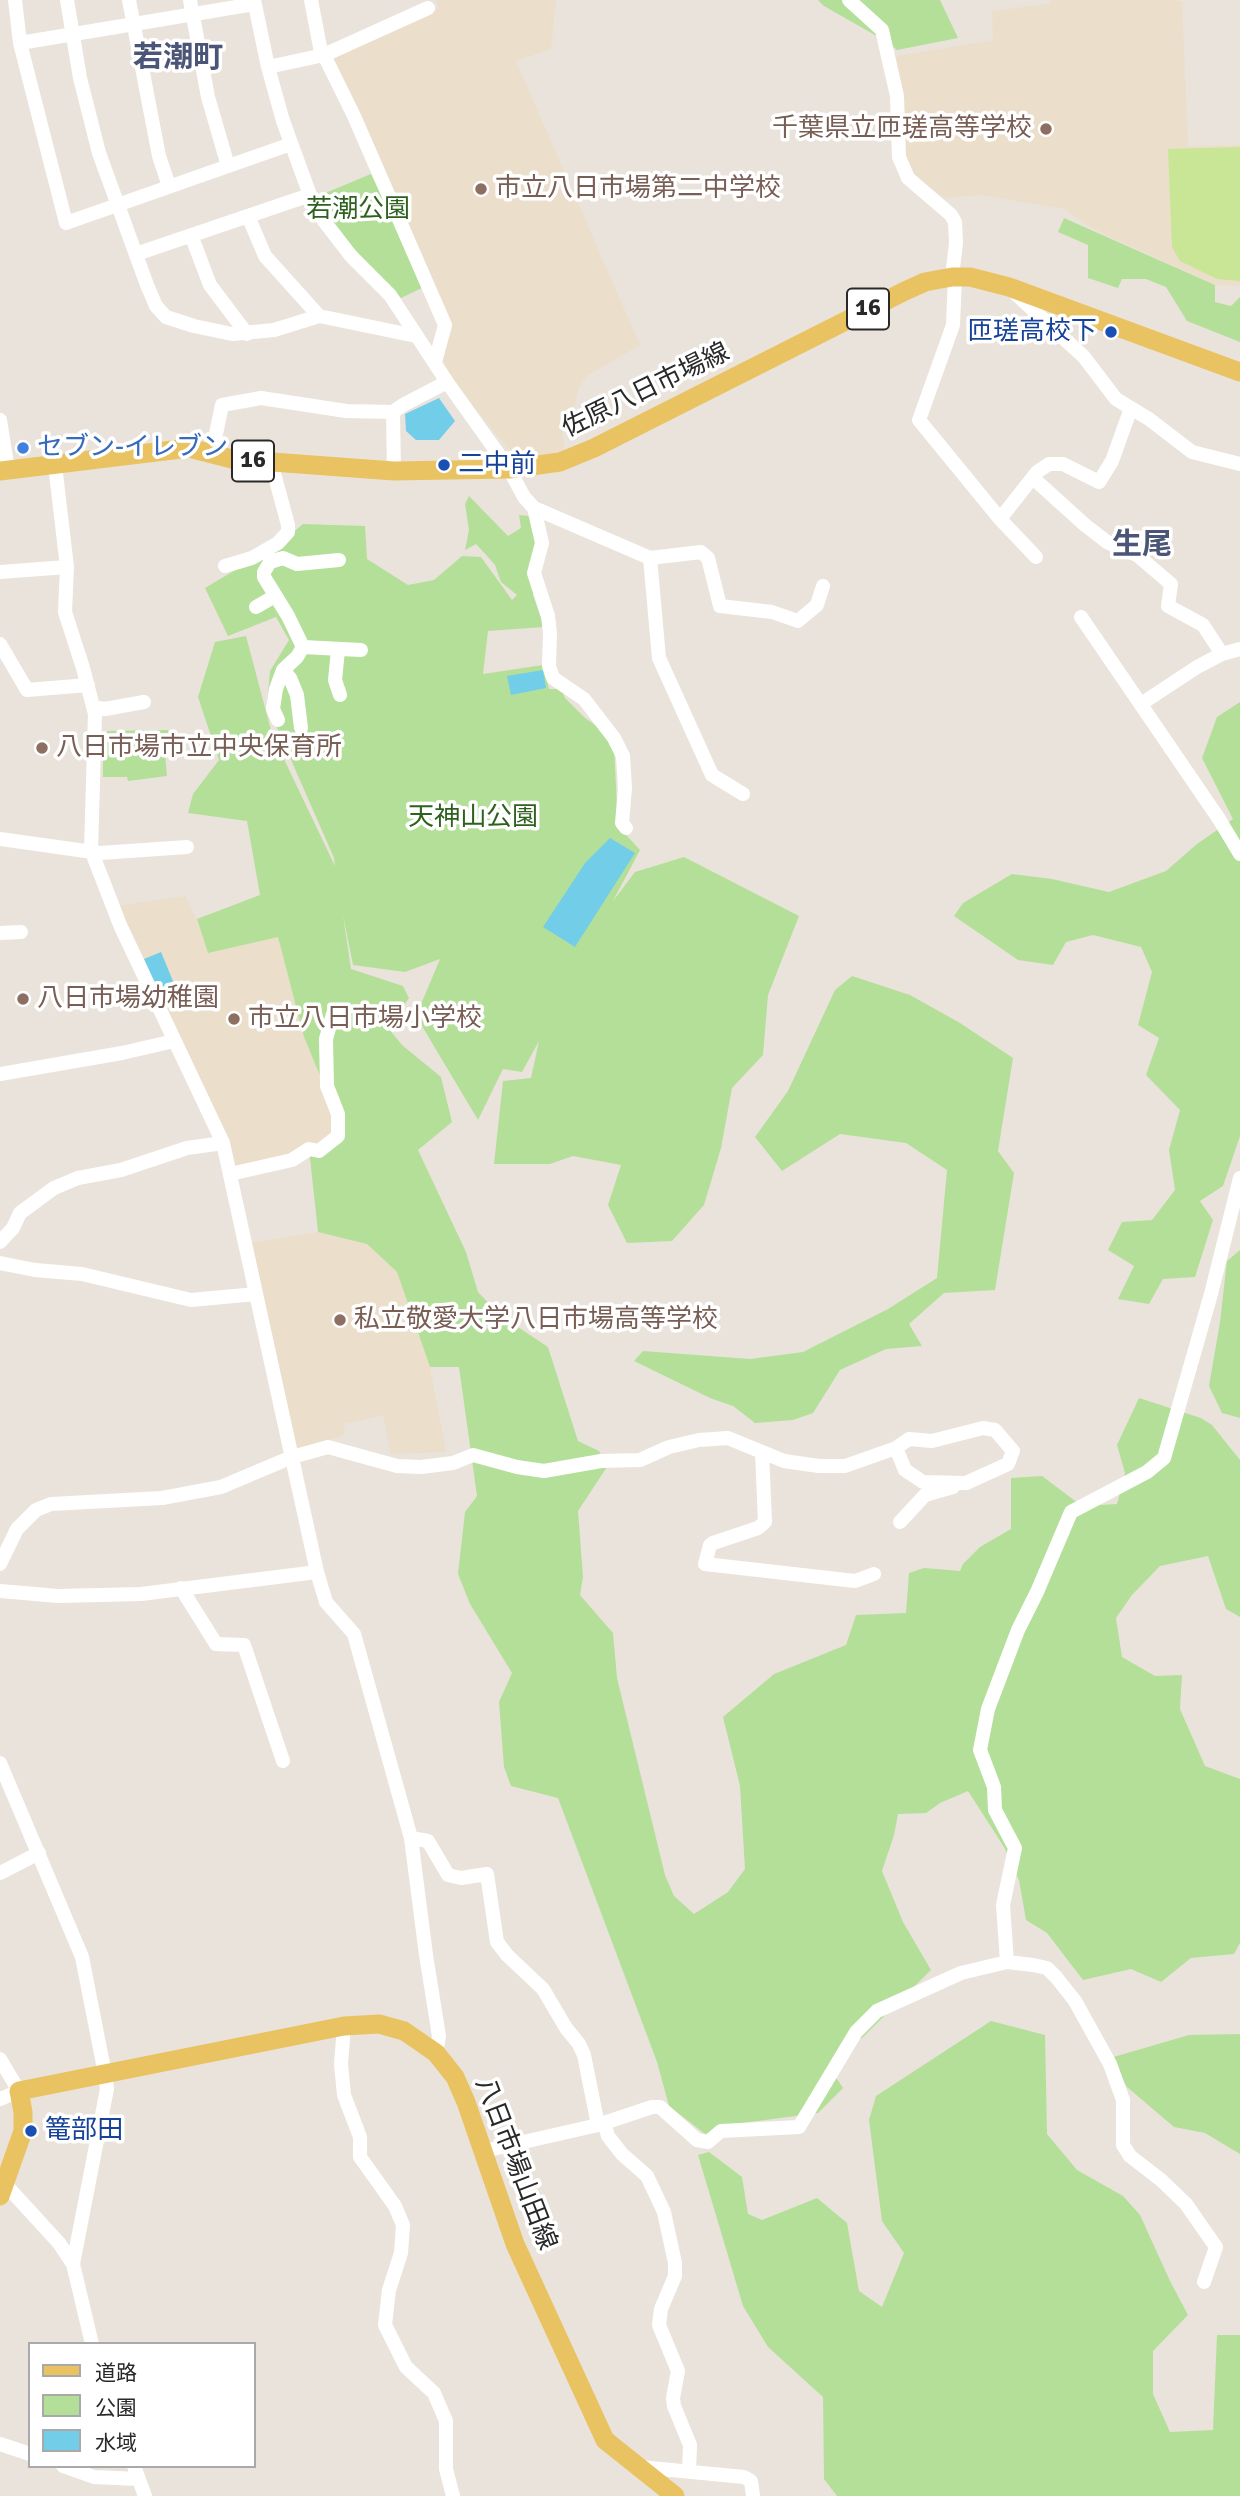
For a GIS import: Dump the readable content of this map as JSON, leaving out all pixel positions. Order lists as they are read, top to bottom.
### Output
{
  "streets": {
    "main road": ["16", "佐原八日市場線", "八日市場山田線"]
  },
  "districts": ["若潮町", "生尾"],
  "parks": ["若潮公園", "天神山公園"],
  "places": [
    "千葉県立匝瑳高等学校",
    "市立八日市場第二中学校",
    "匝瑳高校下",
    "セブン-イレブン",
    "二中前",
    "八日市場市立中央保育所",
    "八日市場幼稚園",
    "市立八日市場小学校",
    "私立敬愛大学八日市場高等学校",
    "篭部田"
  ],
  "legend": ["道路", "公園", "水域"]
}
